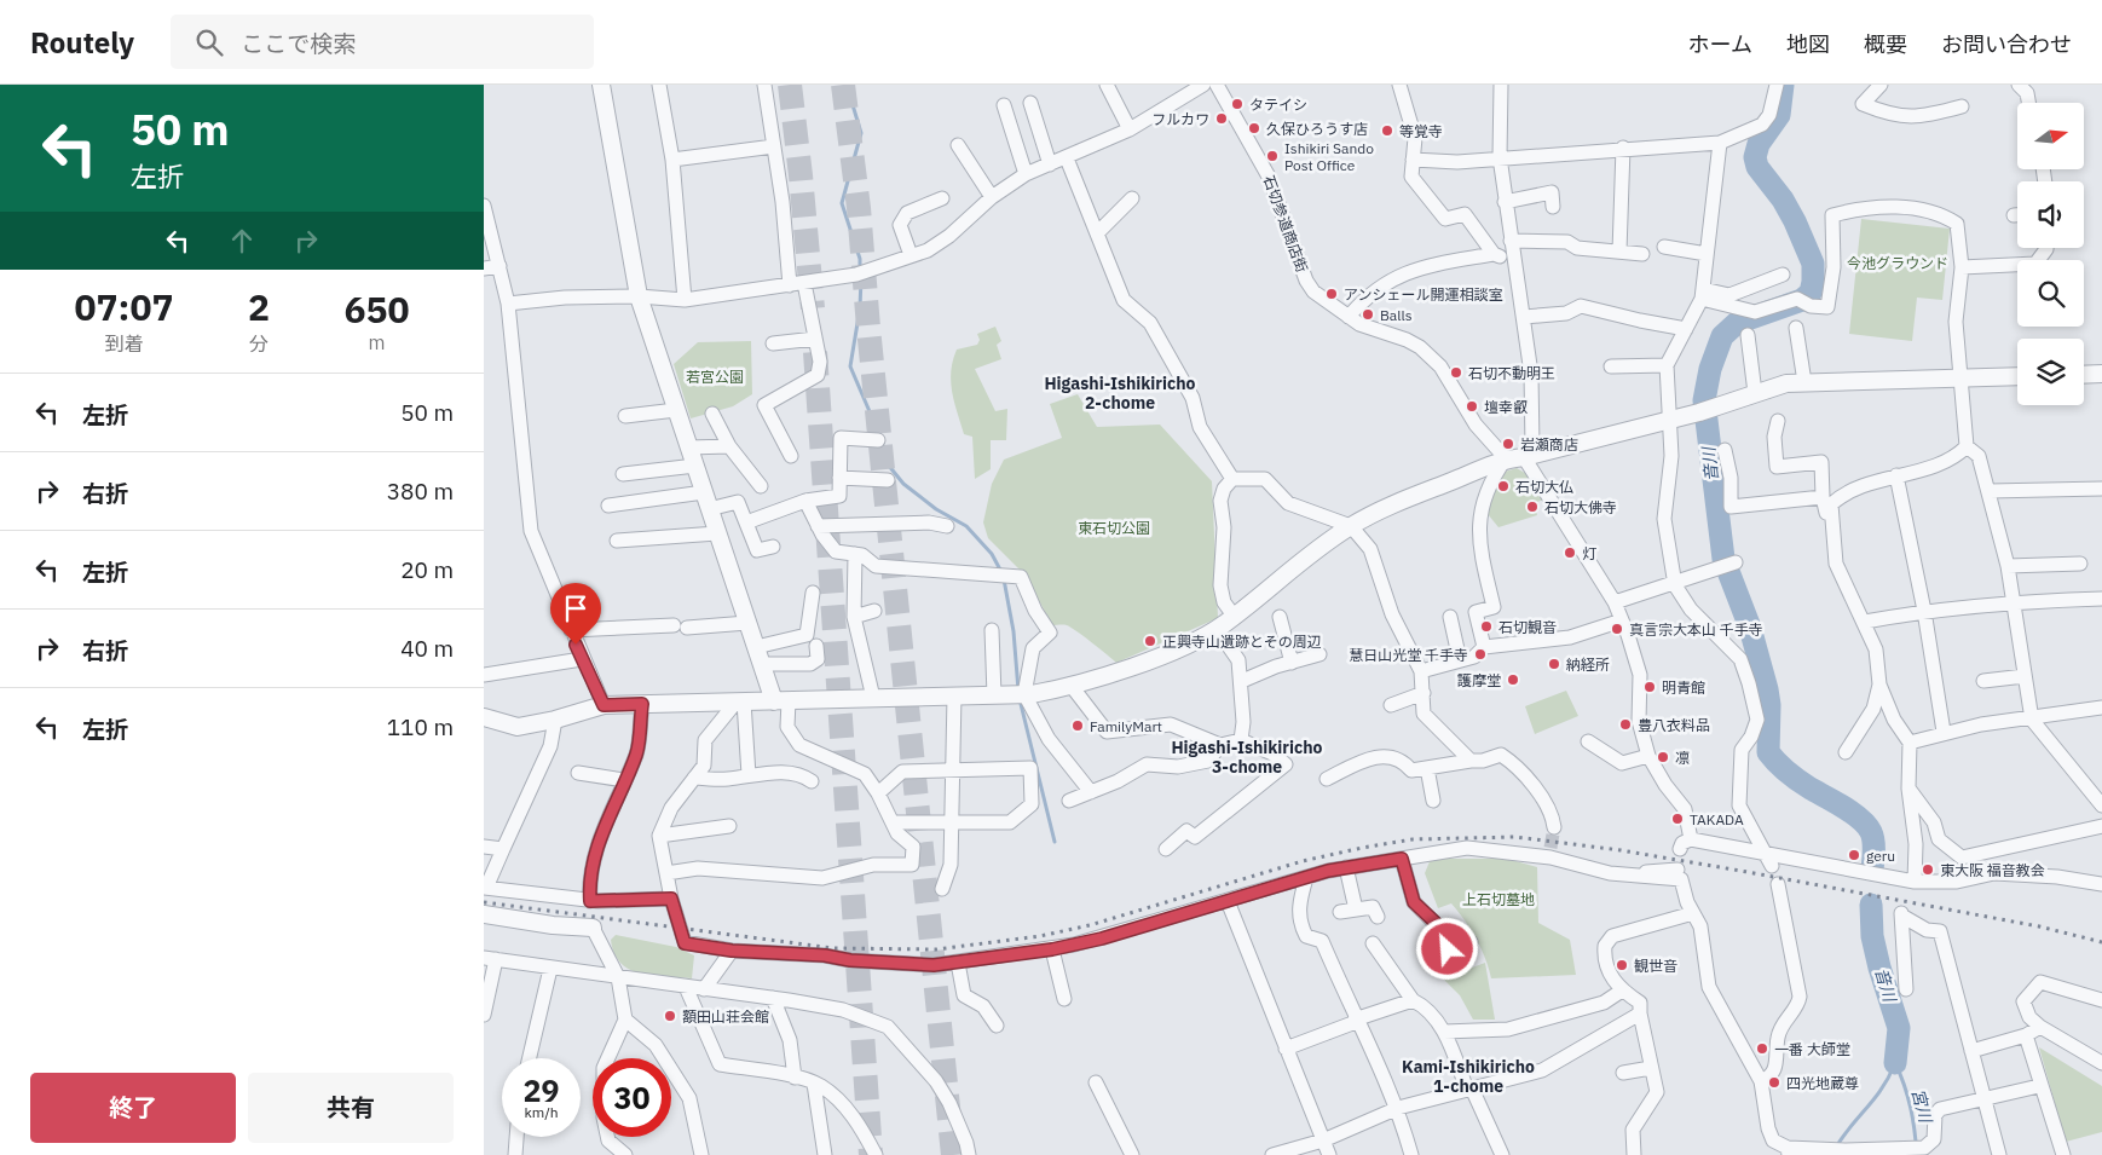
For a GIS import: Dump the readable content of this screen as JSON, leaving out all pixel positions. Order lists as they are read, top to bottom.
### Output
{
  "streets": {
    "street": ["石切参道商店街"]
  },
  "districts": ["Higashi-Ishikiricho 2-chome", "Higashi-Ishikiricho 3-chome", "Kami-Ishikiricho 1-chome"],
  "water": ["音川", "宮川"],
  "parks": [
    "今池グラウンド",
    "若宮公園",
    "東石切公園",
    "上石切墓地"
  ],
  "places": [
    "タテイシ",
    "フルカワ",
    "久保ひろうす店",
    "等覚寺",
    "Ishikiri Sando Post Office",
    "アンシェール開運相談室",
    "Balls",
    "石切不動明王",
    "壇幸叡",
    "岩瀬商店",
    "石切大仏",
    "石切大佛寺",
    "灯",
    "石切観音",
    "真言宗大本山 千手寺",
    "正興寺山遺跡とその周辺",
    "慧日山光堂 千手寺",
    "納経所",
    "護摩堂",
    "明青館",
    "豊八衣料品",
    "FamilyMart",
    "凛",
    "TAKADA",
    "geru",
    "東大阪 福音教会",
    "観世音",
    "額田山荘会館",
    "一番 大師堂",
    "四光地蔵尊"
  ],
  "north": "right",
  "page": {
    "header": "Routely",
    "search": "ここで検索",
    "nav": [
      "ホーム",
      "地図",
      "概要",
      "お問い合わせ"
    ],
    "turn": ["50 m", "左折"],
    "eta": [
      "07:07",
      "到着",
      "2",
      "分",
      "650",
      "m"
    ],
    "list": [
      {
        "name": "左折",
        "value": "50 m"
      },
      {
        "name": "右折",
        "value": "380 m"
      },
      {
        "name": "左折",
        "value": "20 m"
      },
      {
        "name": "右折",
        "value": "40 m"
      },
      {
        "name": "左折",
        "value": "110 m"
      }
    ],
    "speed": "29 km/h",
    "limit": "30",
    "buttons": ["終了", "共有"]
  }
}
